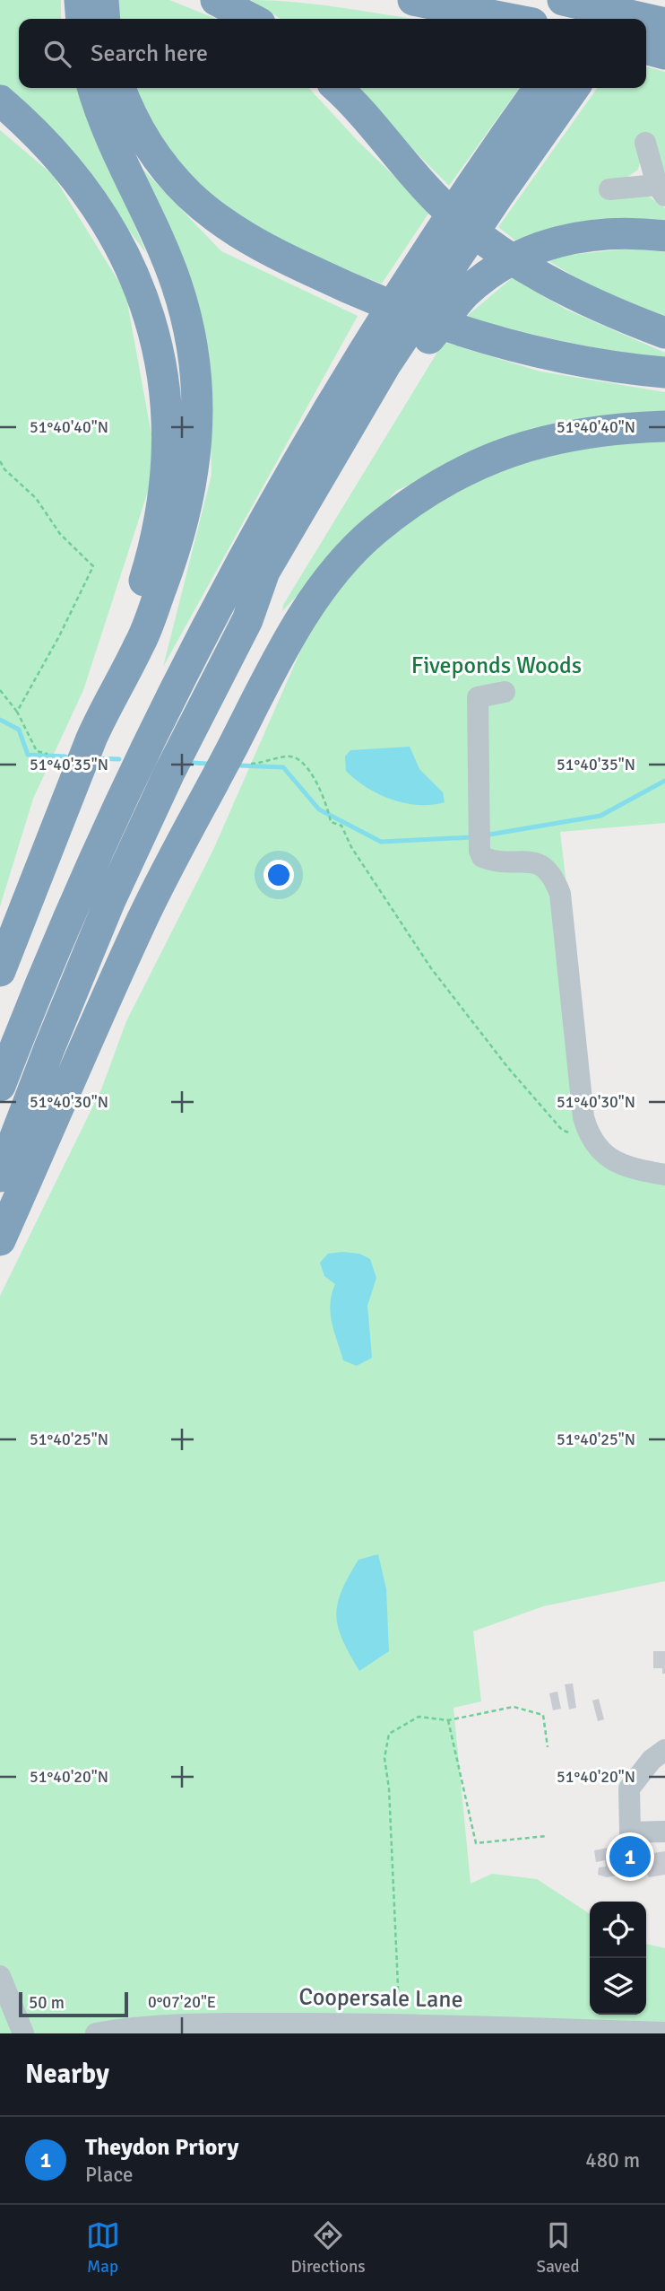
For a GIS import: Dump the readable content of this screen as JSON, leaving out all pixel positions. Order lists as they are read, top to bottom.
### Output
{
  "streets": {
    "street": ["Coopersale Lane"]
  },
  "parks": ["Fiveponds Woods"],
  "scale_bar": "50 m",
  "page": {
    "search": "Search here",
    "pins": "1",
    "scale": "50 m",
    "heading": "Nearby",
    "list": [
      {
        "mark": "1",
        "name": "Theydon Priory",
        "note": "Place",
        "value": "480 m"
      }
    ],
    "nav": ["Map", "Directions", "Saved"]
  },
  "coordinates": [
    "51°40'40\"N",
    "51°40'35\"N",
    "51°40'30\"N",
    "51°40'25\"N",
    "51°40'20\"N",
    "0°07'20\"E"
  ]
}
